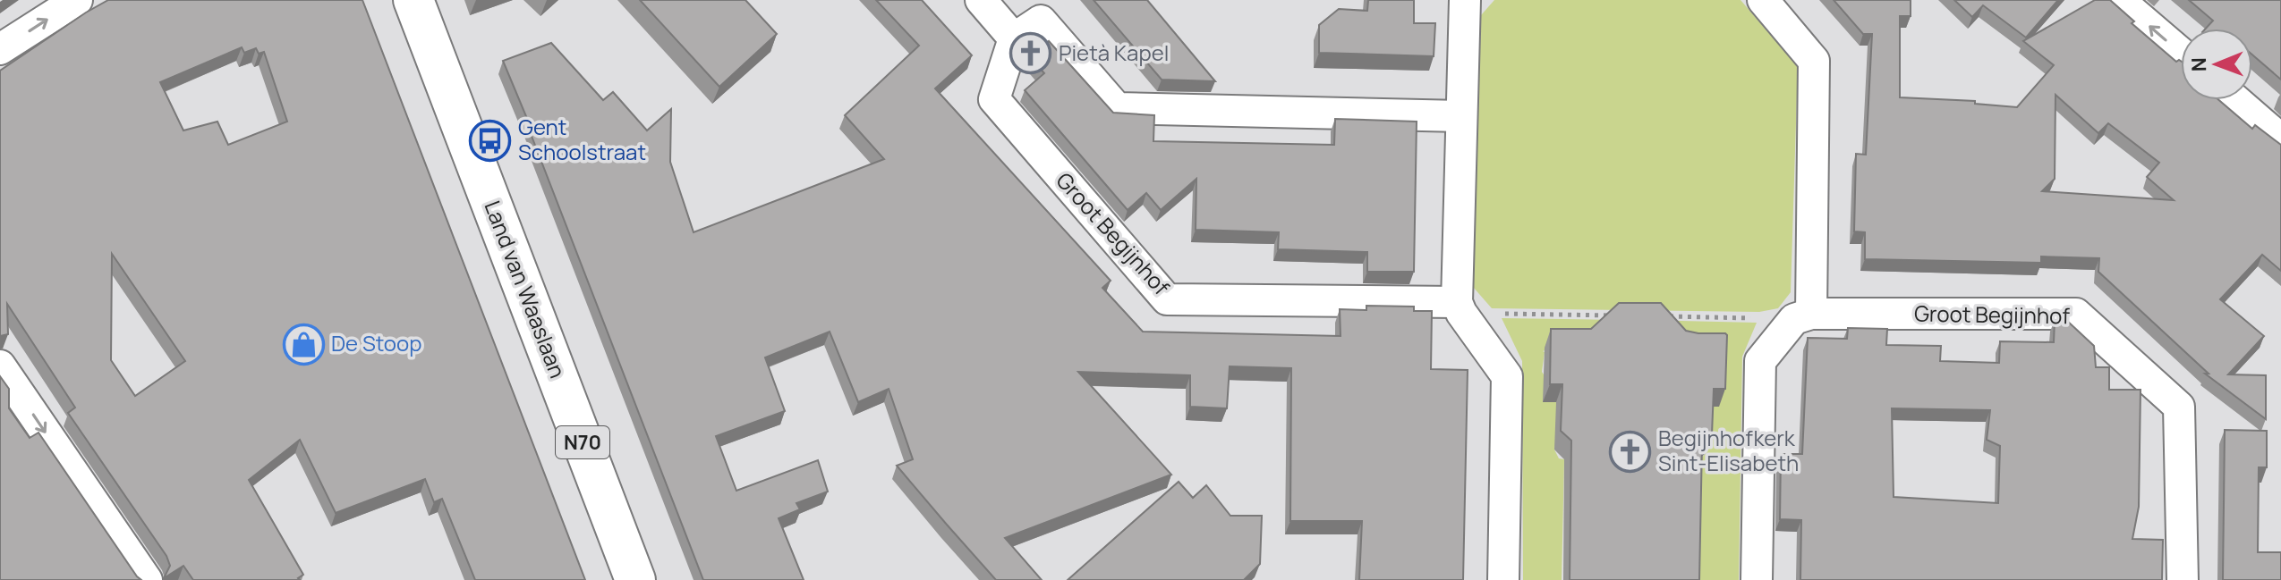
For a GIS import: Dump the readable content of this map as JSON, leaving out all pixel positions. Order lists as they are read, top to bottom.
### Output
{
  "streets": {
    "main road": ["Land van Waaslaan", "N70"],
    "street": ["Groot Begijnhof"]
  },
  "places": {
    "church": ["Pietà Kapel", "Begijnhofkerk Sint-Elisabeth"],
    "bus stop": ["Gent Schoolstraat"],
    "shop": ["De Stoop"]
  },
  "north": "left"
}
